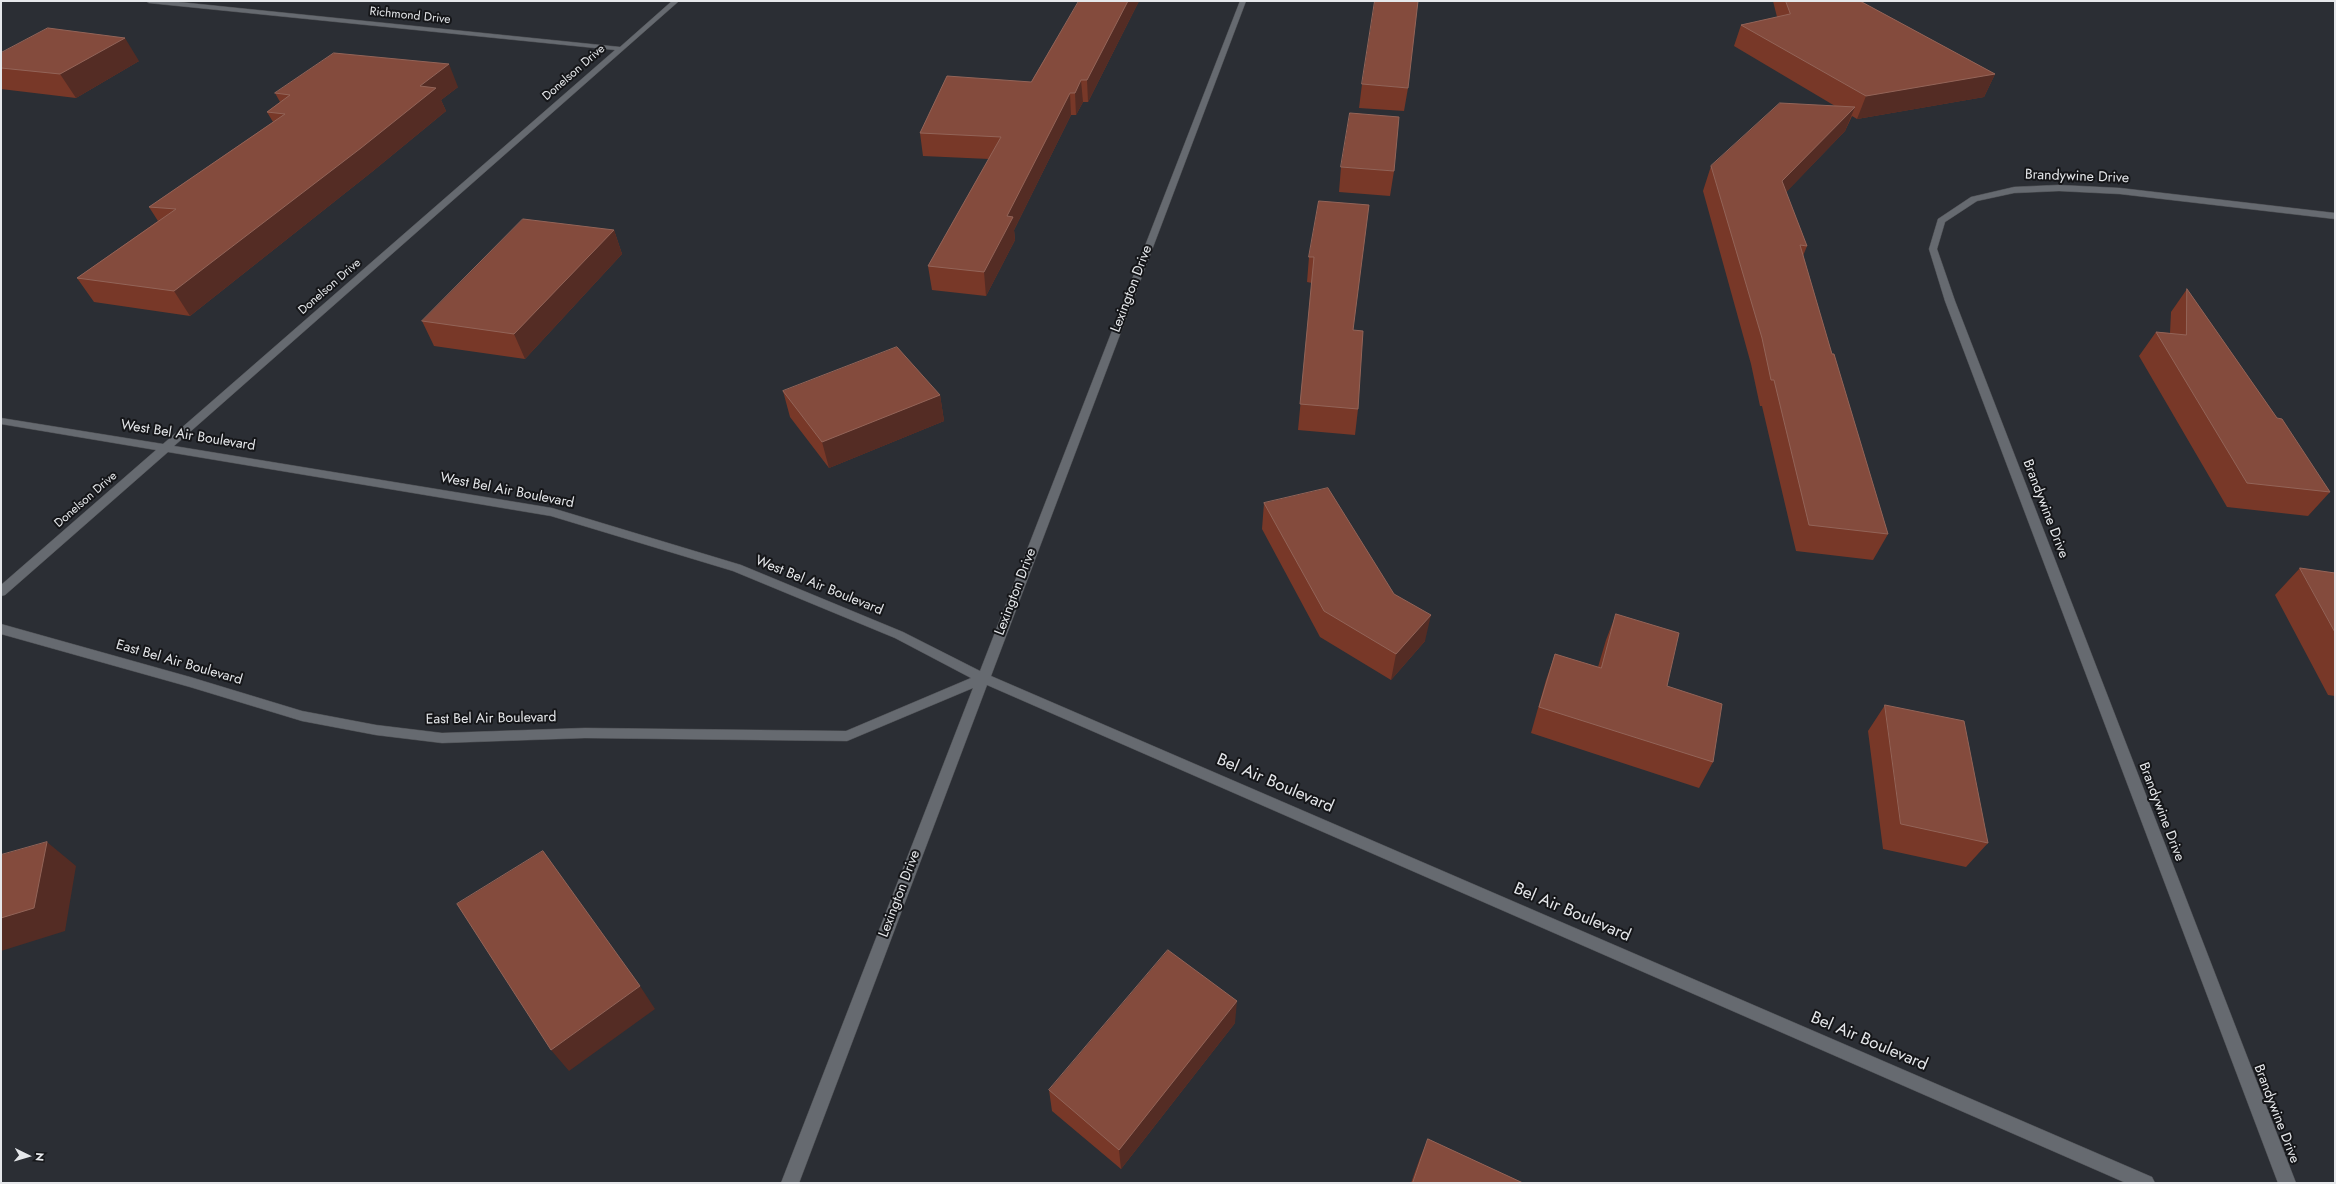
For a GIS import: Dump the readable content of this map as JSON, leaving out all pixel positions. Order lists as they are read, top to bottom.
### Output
{
  "streets": {
    "street": [
      "Richmond Drive",
      "Donelson Drive",
      "Brandywine Drive",
      "Lexington Drive",
      "West Bel Air Boulevard",
      "East Bel Air Boulevard",
      "Bel Air Boulevard"
    ]
  },
  "crossings": [
    ["Richmond Drive", "Donelson Drive"],
    ["Donelson Drive", "West Bel Air Boulevard"],
    ["Lexington Drive", "West Bel Air Boulevard"],
    ["Lexington Drive", "East Bel Air Boulevard"],
    ["Lexington Drive", "Bel Air Boulevard"],
    ["West Bel Air Boulevard", "East Bel Air Boulevard"],
    ["West Bel Air Boulevard", "Bel Air Boulevard"],
    ["East Bel Air Boulevard", "Bel Air Boulevard"]
  ],
  "north": "right"
}
